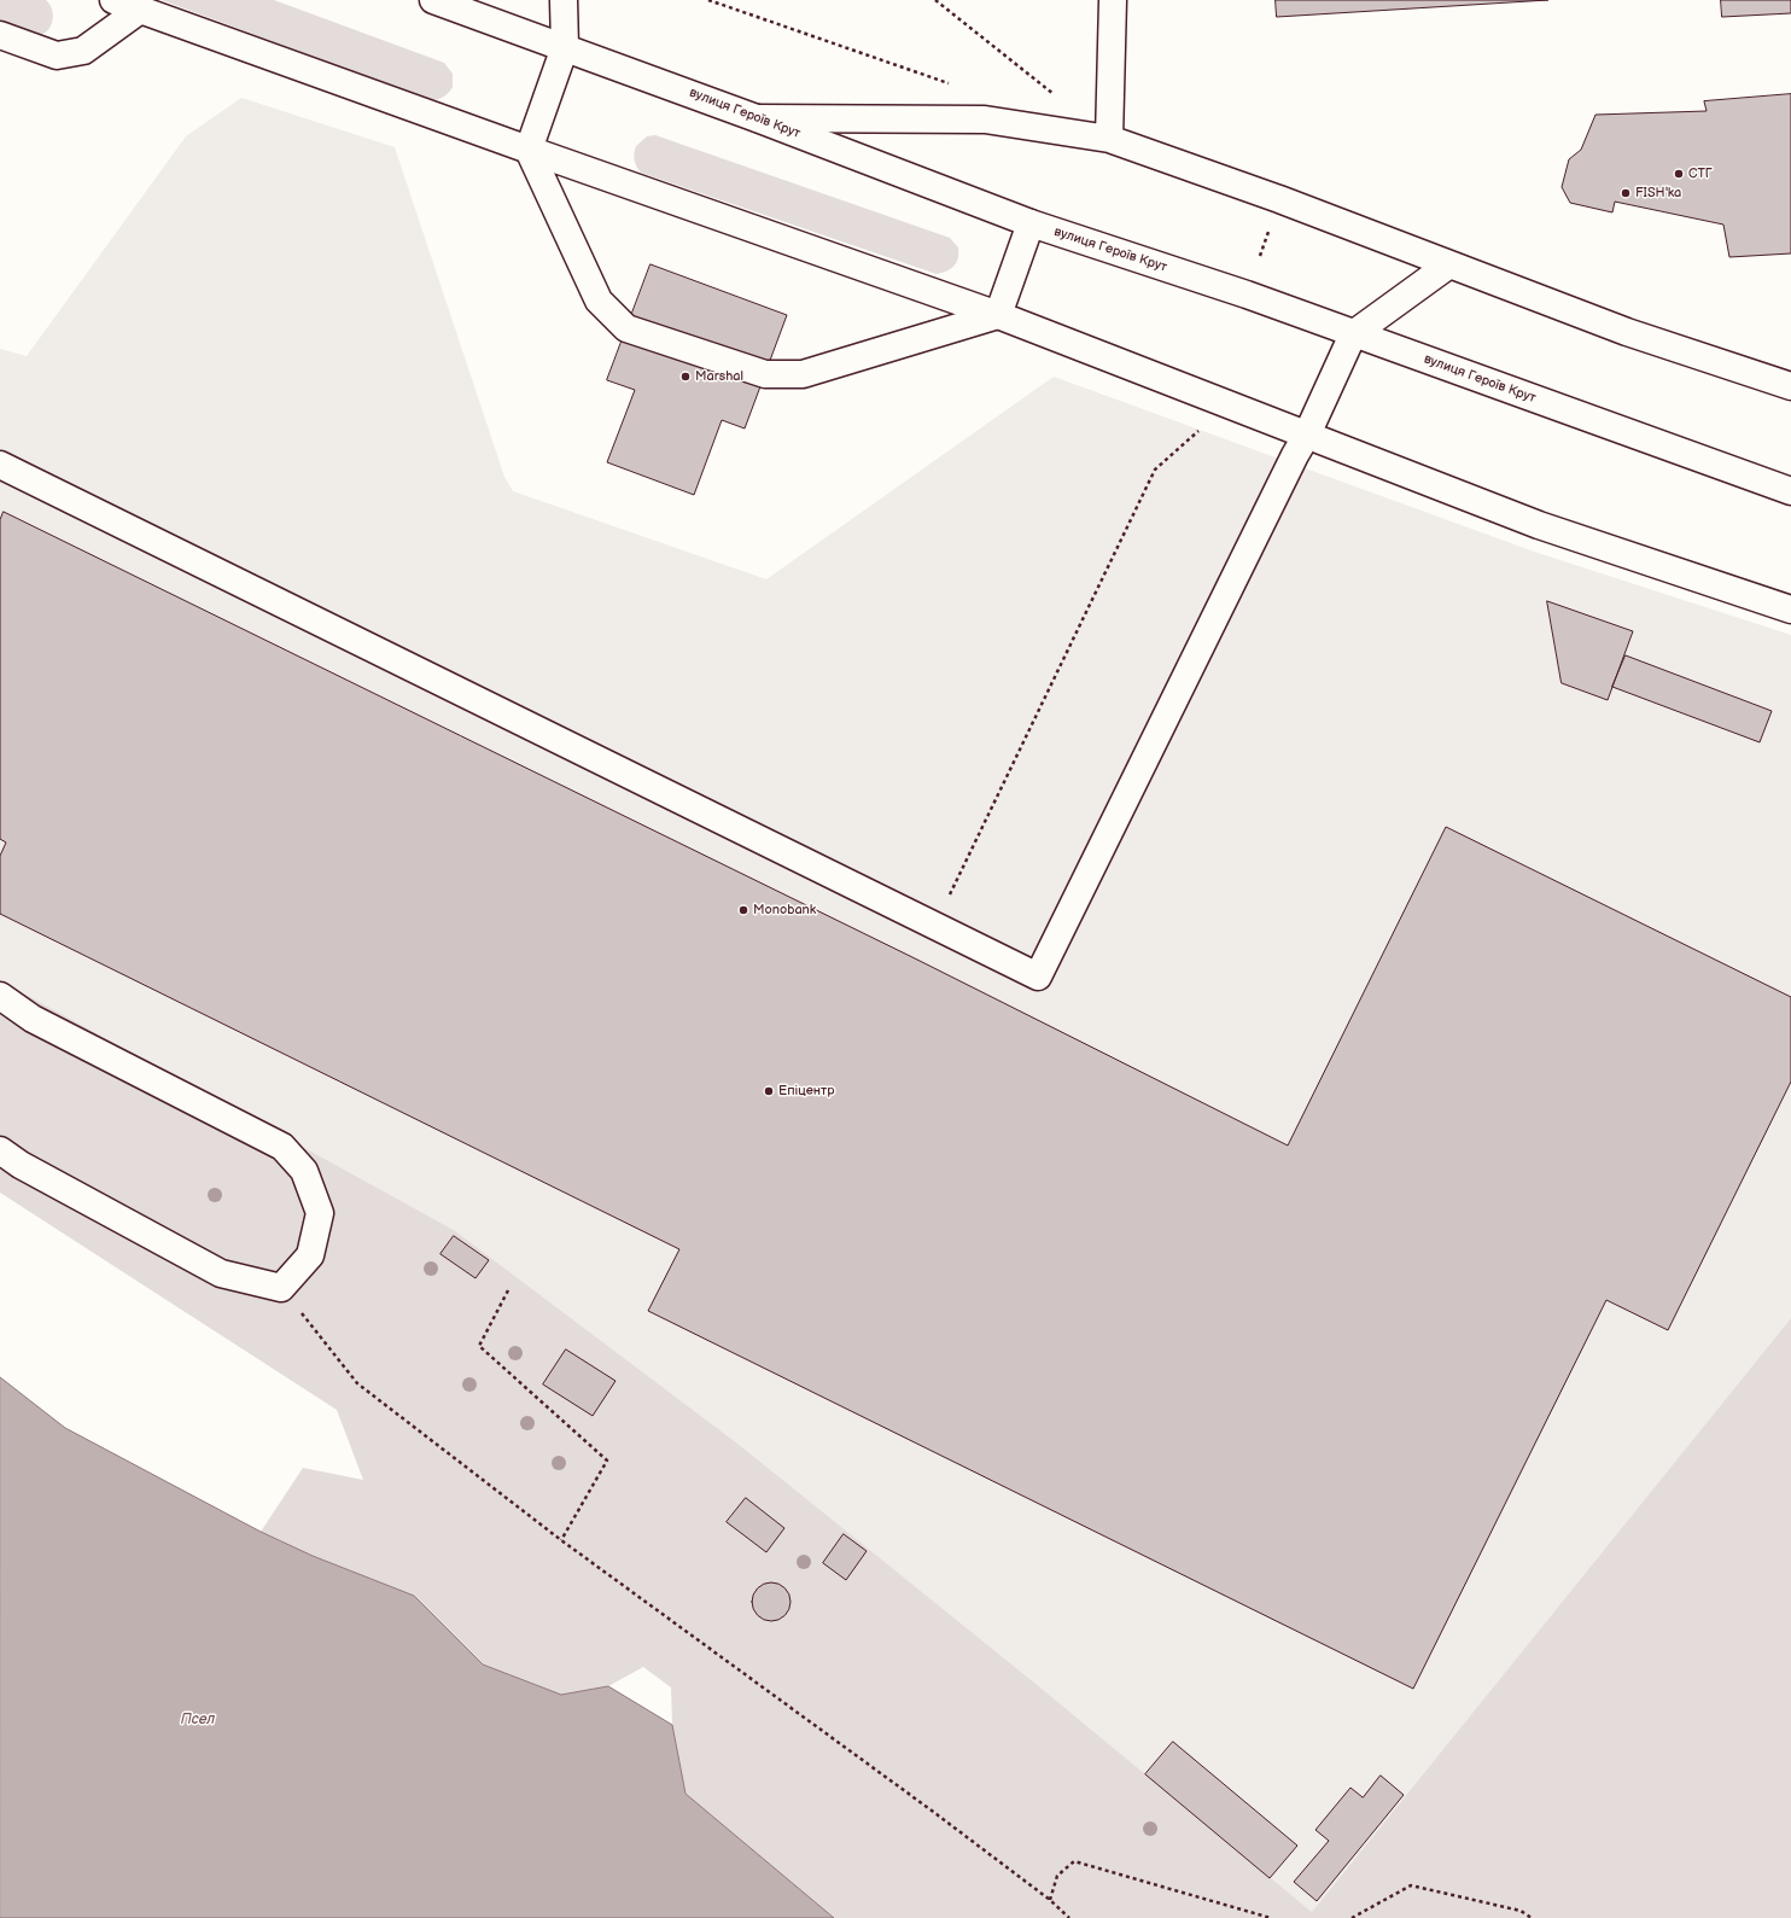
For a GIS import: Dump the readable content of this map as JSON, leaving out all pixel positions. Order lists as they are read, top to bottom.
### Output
{
  "streets": {
    "main road": ["вулиця Героїв Крут"]
  },
  "water": ["Псел"],
  "places": [
    "СТГ",
    "FISH'ka",
    "Marshal",
    "Monobank",
    "Епіцентр"
  ]
}
